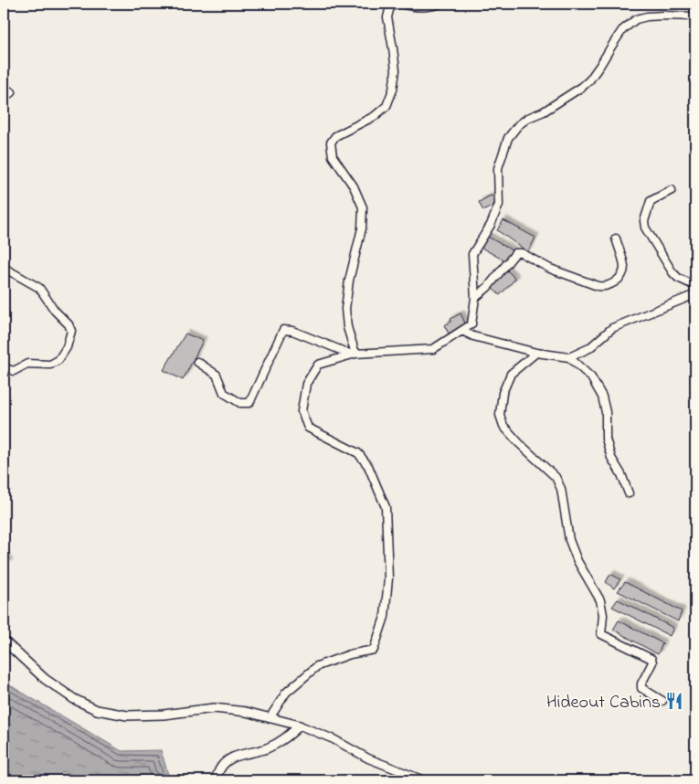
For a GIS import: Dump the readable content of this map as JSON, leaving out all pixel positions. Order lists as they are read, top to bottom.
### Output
{
  "places": {
    "restaurant": ["Hideout Cabins"]
  }
}
